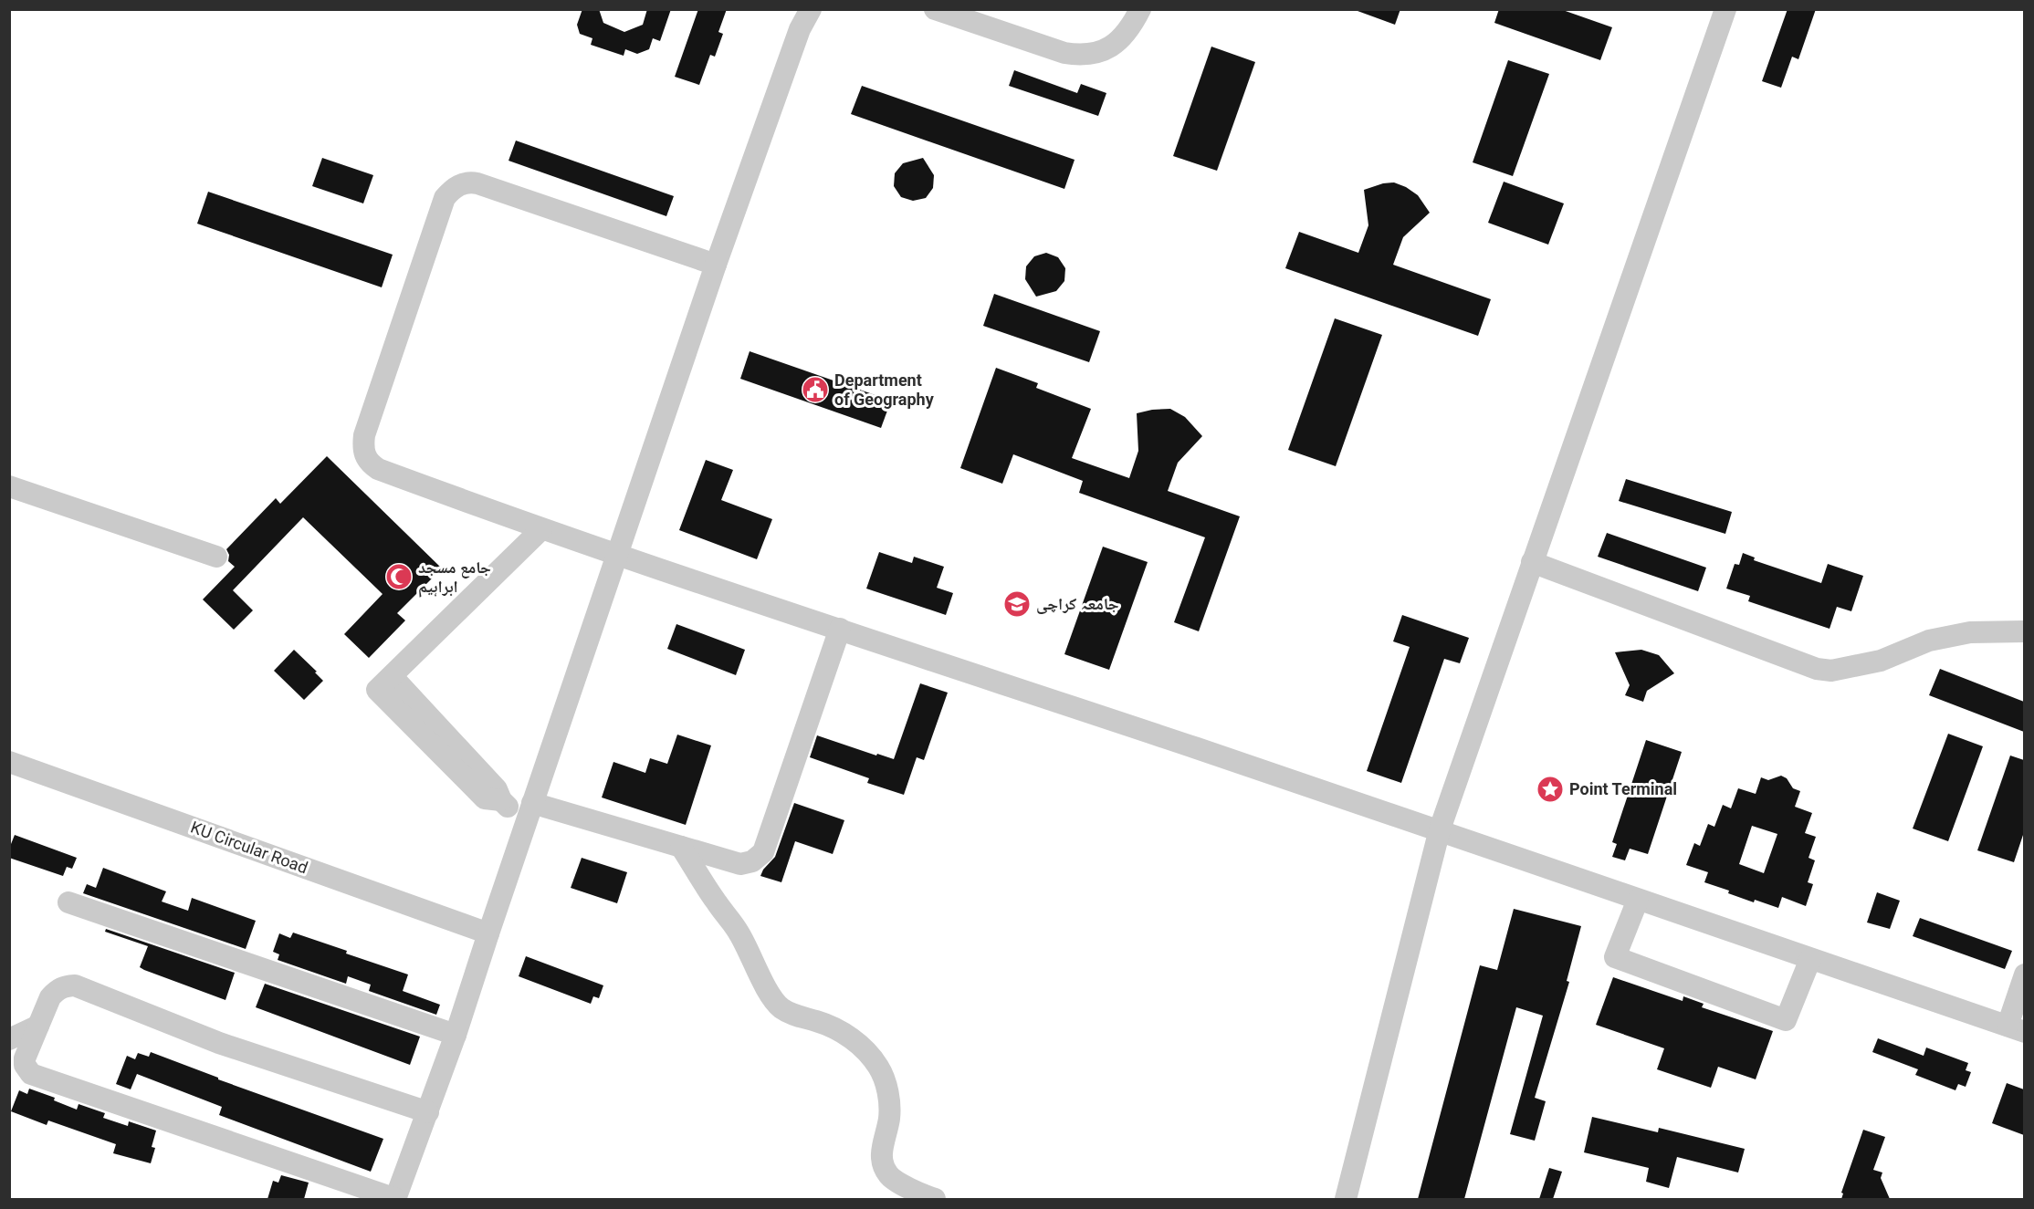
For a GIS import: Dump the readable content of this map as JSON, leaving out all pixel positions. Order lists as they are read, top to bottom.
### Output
{
  "streets": {
    "street": ["KU Circular Road"]
  },
  "places": {
    "public building": ["Department of Geography"],
    "mosque": ["جامع مسجد ابراہیم"],
    "school or university": ["جامعہ کراچی"],
    "place": ["Point Terminal"]
  }
}
